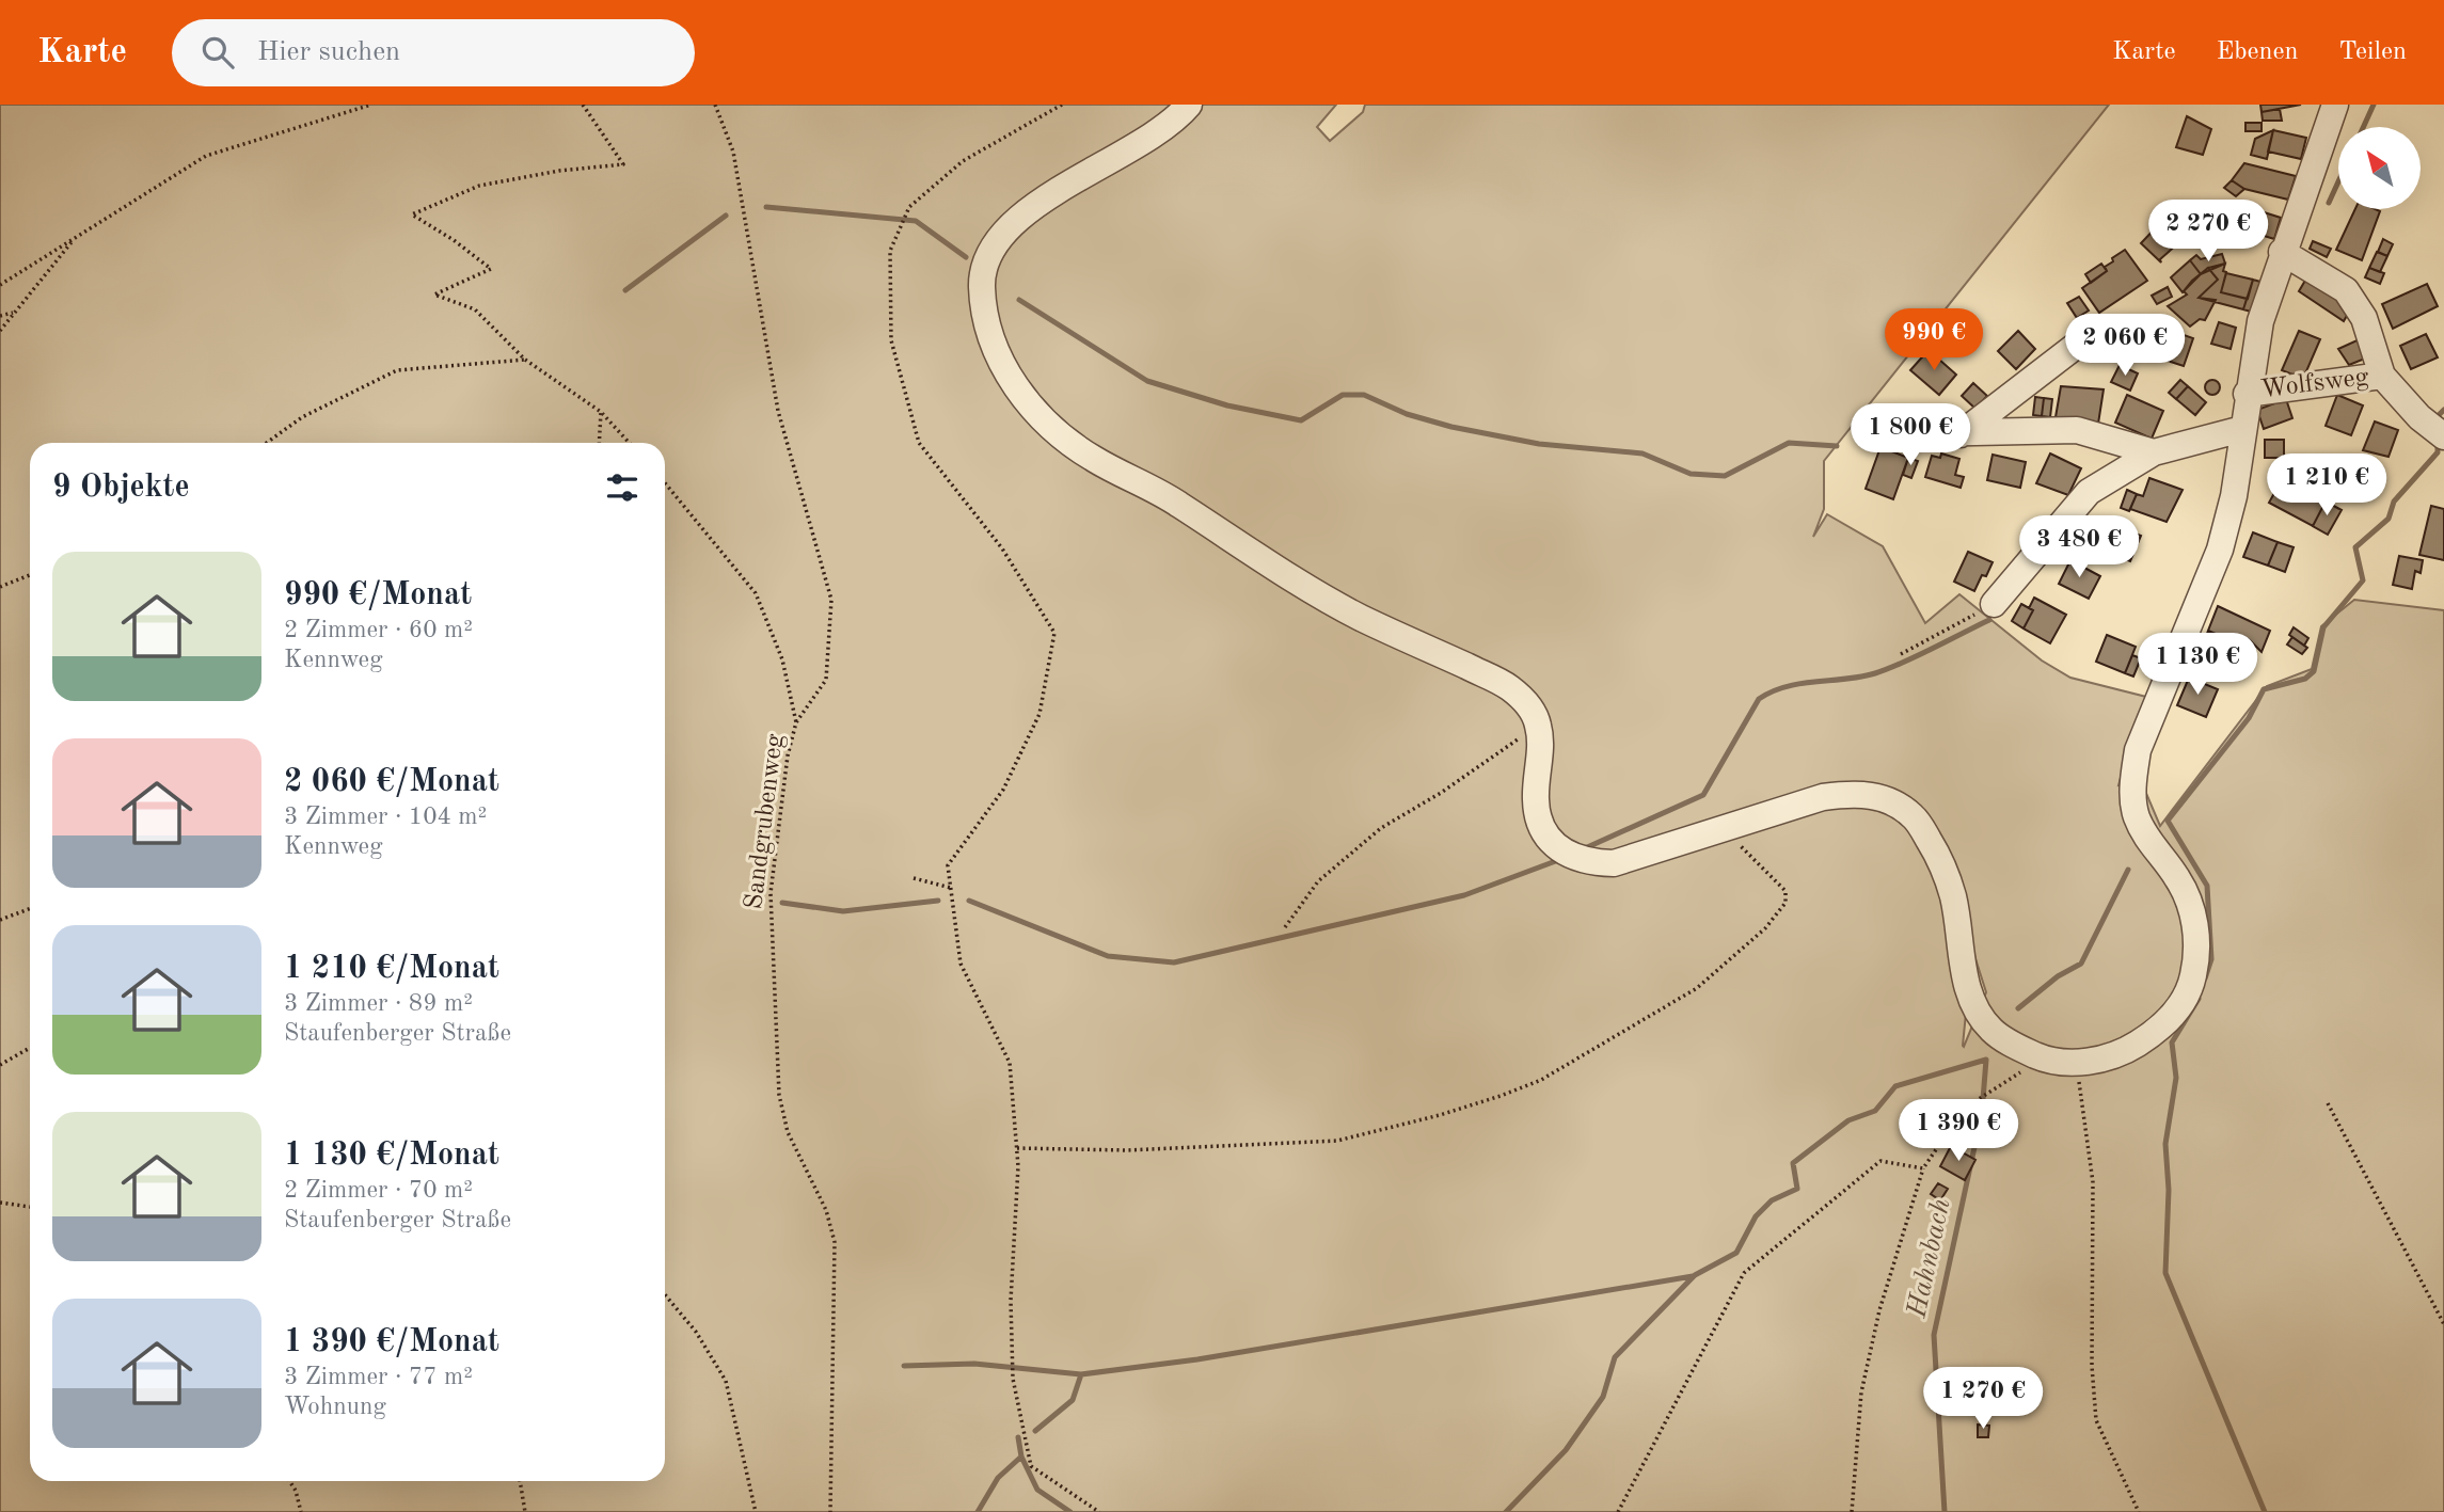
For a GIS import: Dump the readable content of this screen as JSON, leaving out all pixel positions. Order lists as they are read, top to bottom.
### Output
{
  "streets": {
    "street": ["Wolfsweg"],
    "path": ["Sandgrubenweg"]
  },
  "water": ["Hahnbach"],
  "north": "top left",
  "page": {
    "header": "Karte",
    "search": "Hier suchen",
    "nav": ["Karte", "Ebenen", "Teilen"],
    "price": [
      "2 270 €",
      "990 €",
      "2 060 €",
      "1 800 €",
      "1 210 €",
      "3 480 €",
      "1 130 €",
      "1 390 €",
      "1 270 €"
    ],
    "heading": "9 Objekte",
    "list": [
      {
        "name": "990 €/Monat",
        "note": "2 Zimmer · 60 m² · Kennweg"
      },
      {
        "name": "2 060 €/Monat",
        "note": "3 Zimmer · 104 m² · Kennweg"
      },
      {
        "name": "1 210 €/Monat",
        "note": "3 Zimmer · 89 m² · Staufenberger Straße"
      },
      {
        "name": "1 130 €/Monat",
        "note": "2 Zimmer · 70 m² · Staufenberger Straße"
      },
      {
        "name": "1 390 €/Monat",
        "note": "3 Zimmer · 77 m² · Wohnung"
      }
    ]
  }
}
